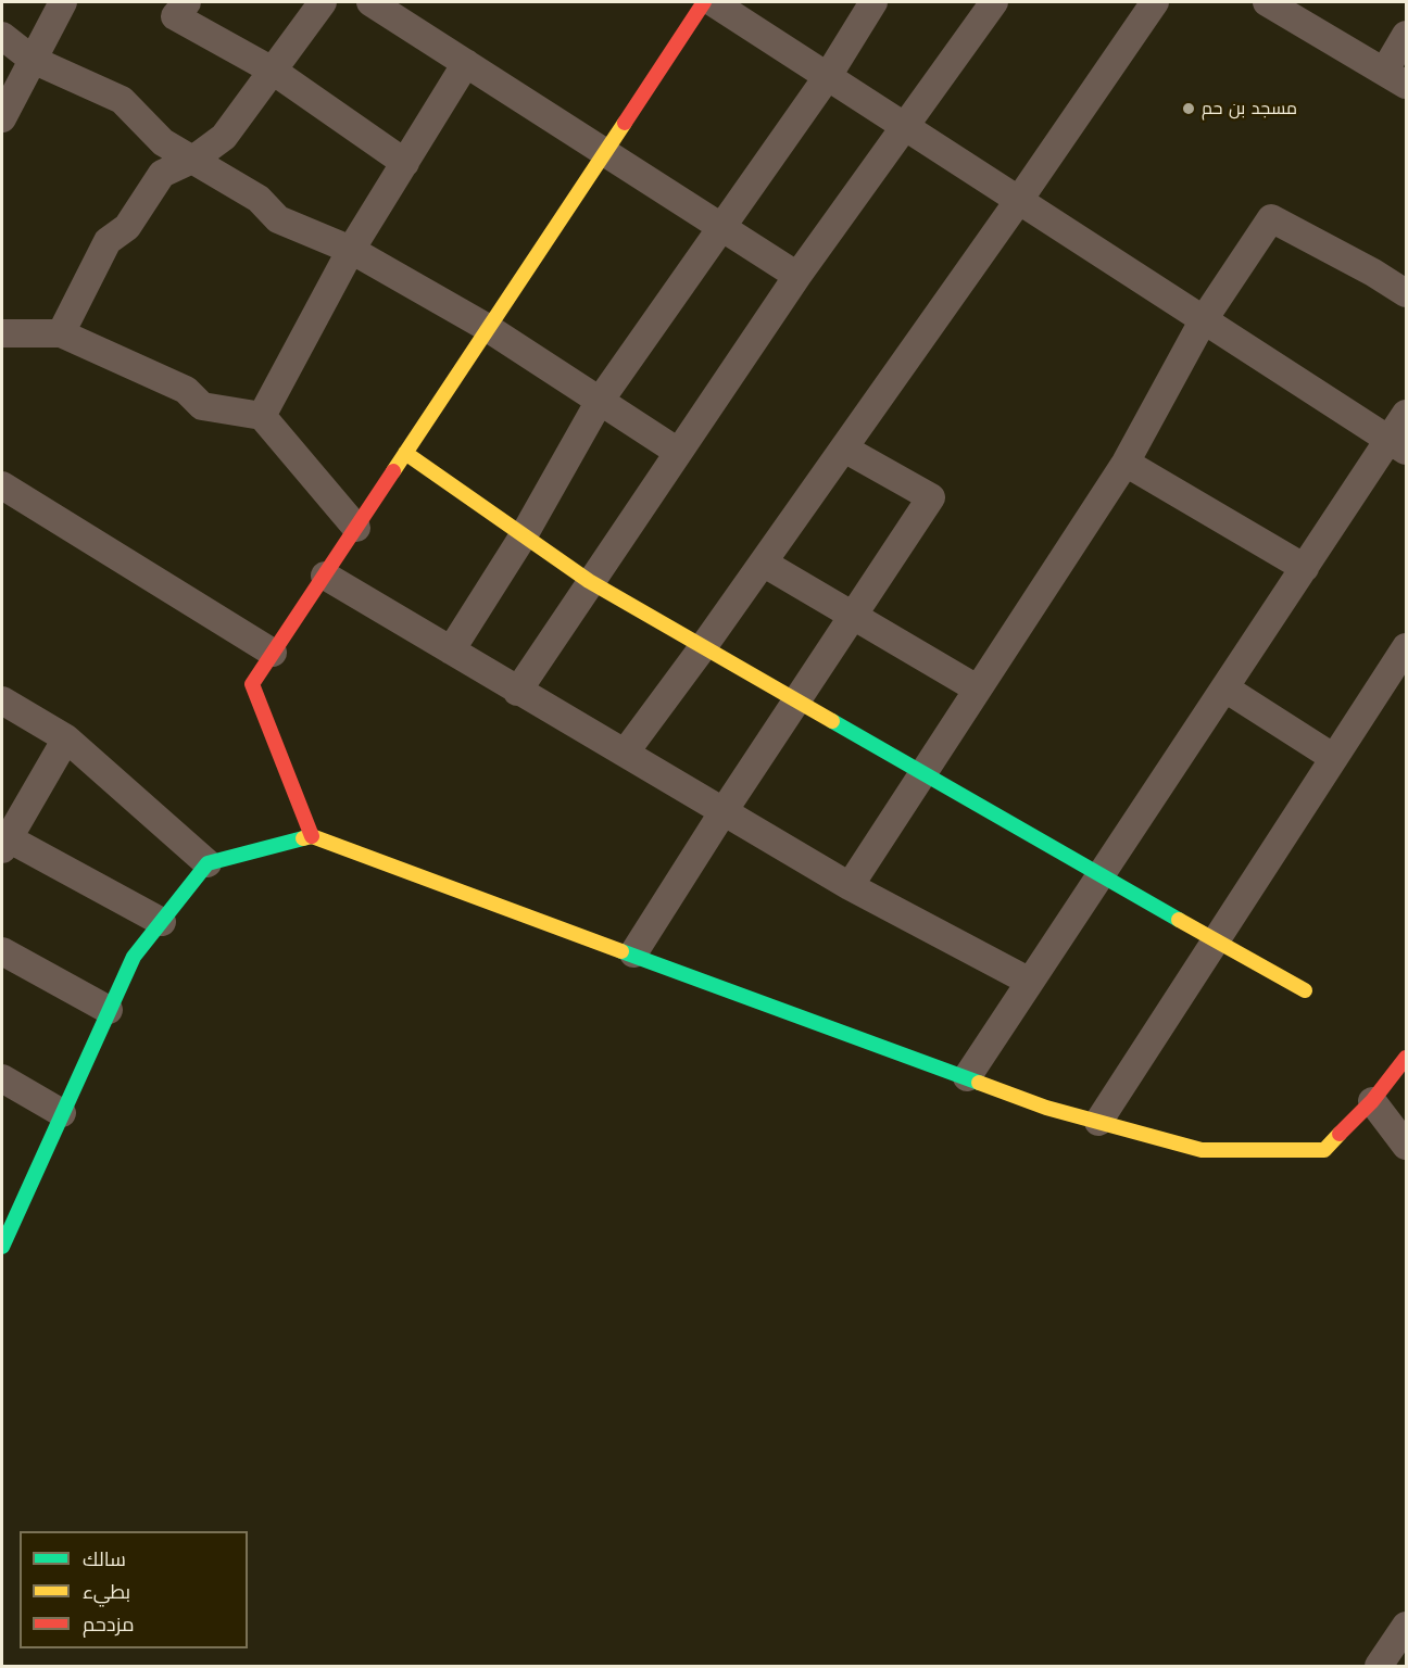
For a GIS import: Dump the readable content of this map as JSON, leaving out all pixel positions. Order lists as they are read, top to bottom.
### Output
{
  "places": ["مسجد بن حم"],
  "legend": ["سالك", "بطيء", "مزدحم"]
}
